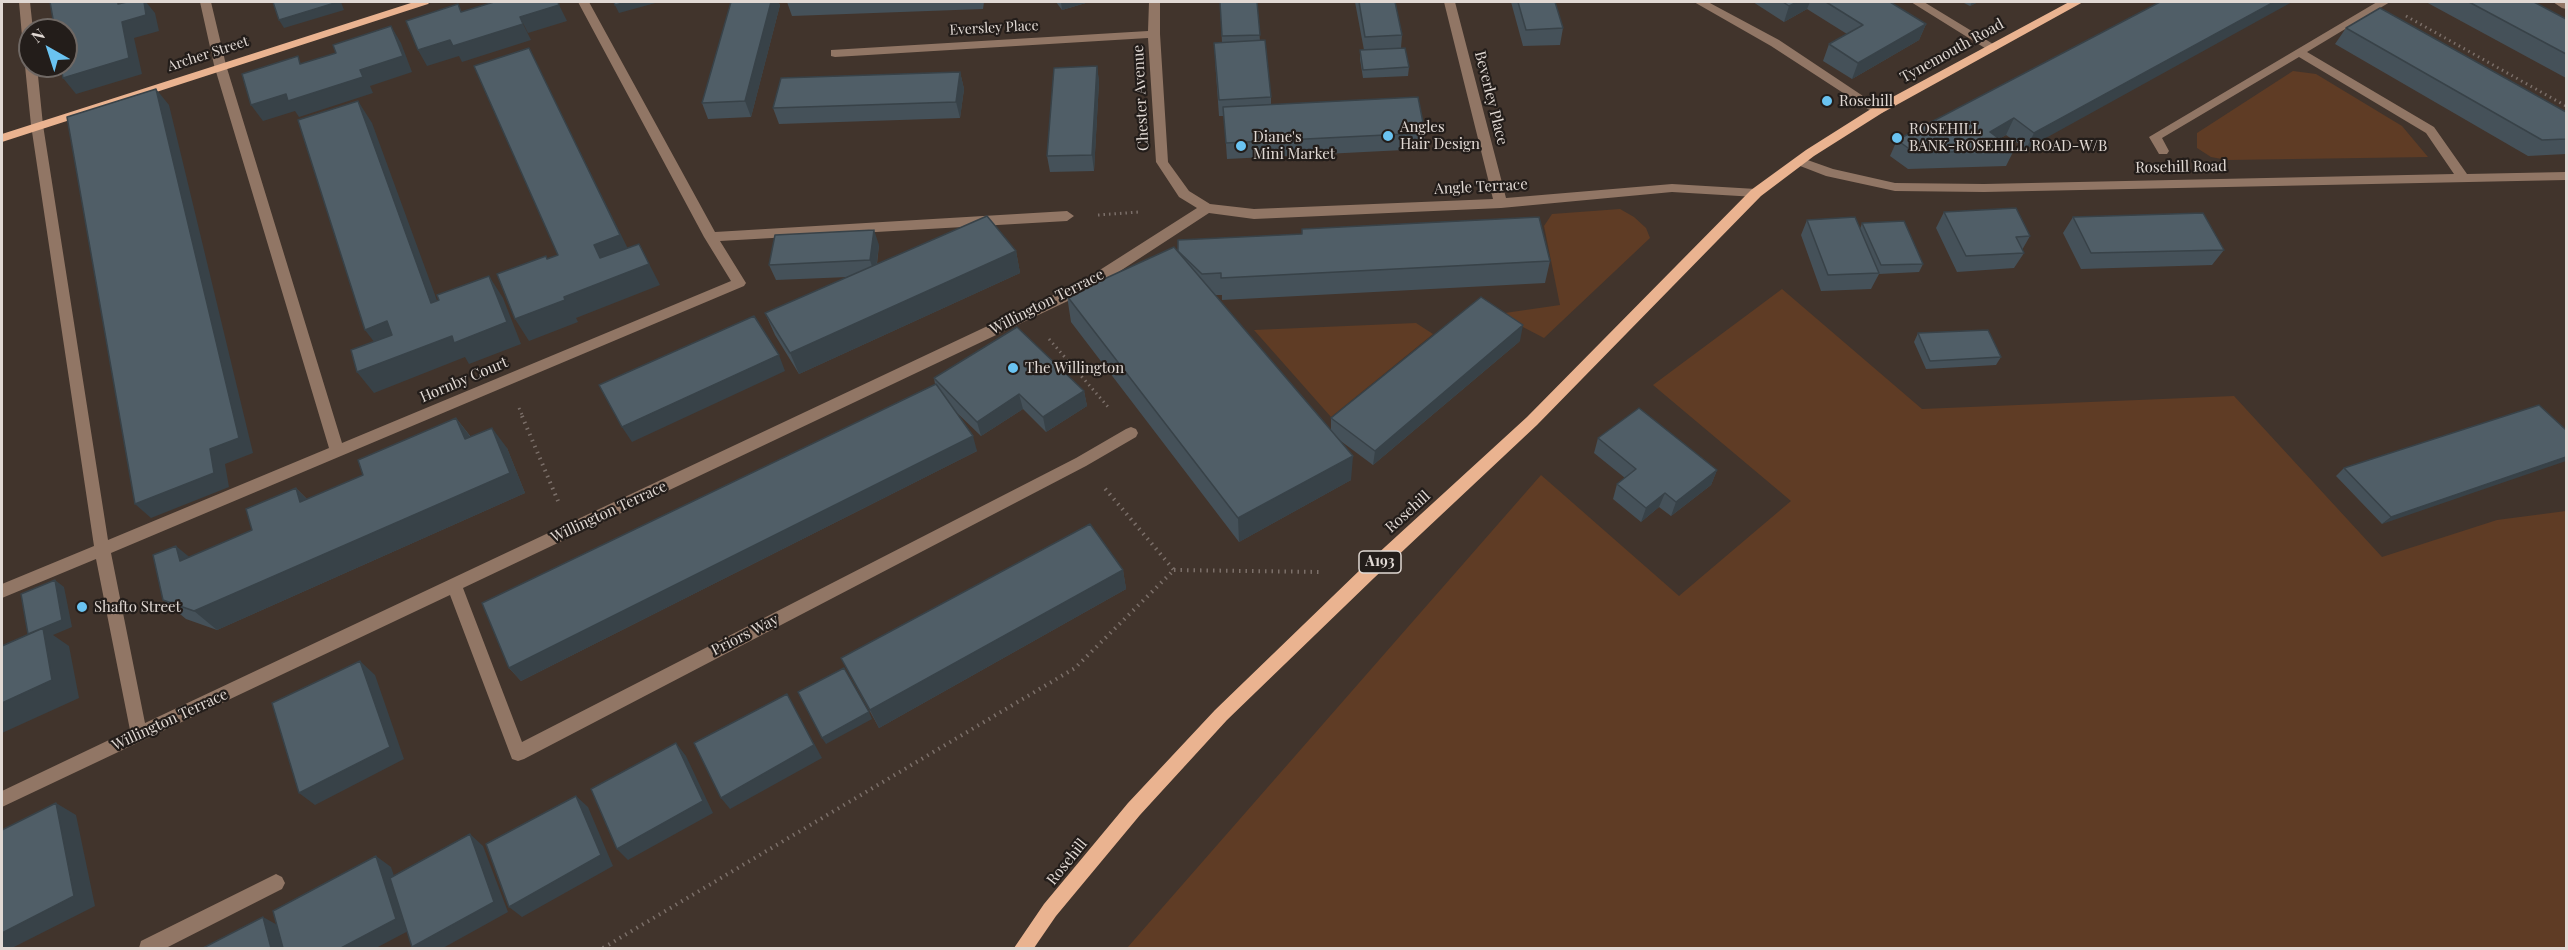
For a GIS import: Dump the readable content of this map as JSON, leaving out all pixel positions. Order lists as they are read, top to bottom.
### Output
{
  "streets": {
    "main road": [
      "Tynemouth Road",
      "Archer Street",
      "Rosehill",
      "A193"
    ],
    "street": [
      "Eversley Place",
      "Chester Avenue",
      "Beverley Place",
      "Rosehill Road",
      "Angle Terrace",
      "Willington Terrace",
      "Hornby Court",
      "Priors Way"
    ]
  },
  "crossings": [
    ["Eversley Place", "Chester Avenue"],
    ["Tynemouth Road", "Rosehill Road"],
    ["Tynemouth Road", "Angle Terrace"],
    ["Tynemouth Road", "Rosehill"],
    ["Chester Avenue", "Angle Terrace"],
    ["Chester Avenue", "Willington Terrace"],
    ["Beverley Place", "Angle Terrace"],
    ["Angle Terrace", "Willington Terrace"],
    ["Angle Terrace", "Rosehill"],
    ["Willington Terrace", "Priors Way"]
  ],
  "places": [
    "Rosehill",
    "Angles Hair Design",
    "ROSEHILL BANK-ROSEHILL ROAD-W/B",
    "Diane's Mini Market",
    "The Willington",
    "Shafto Street"
  ],
  "north": "top left"
}
